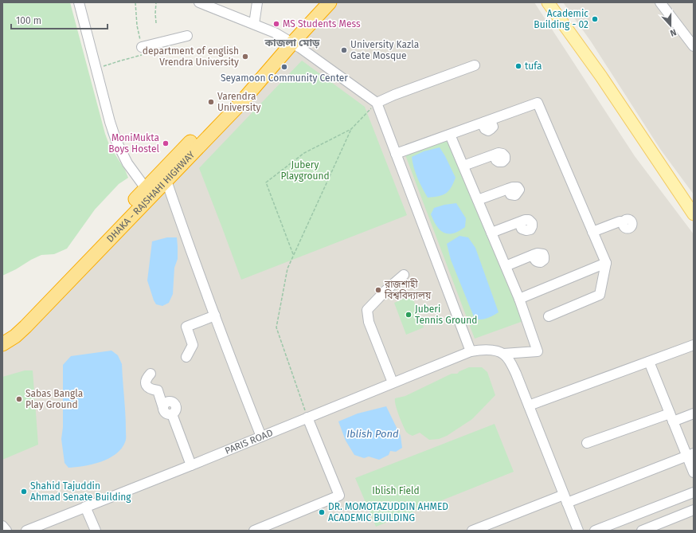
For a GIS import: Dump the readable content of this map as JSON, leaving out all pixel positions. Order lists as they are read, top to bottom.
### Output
{
  "streets": {
    "highway": ["DHAKA - RAJSHAHI HIGHWAY"],
    "street": ["PARIS ROAD"]
  },
  "districts": ["কাজলা মোড়"],
  "water": ["Iblish Pond"],
  "parks": ["Jubery Playground", "Iblish Field"],
  "places": [
    "Academic Building - 02",
    "MS Students Mess",
    "University Kazla Gate Mosque",
    "department of english Vrendra University",
    "tufa",
    "Seyamoon Community Center",
    "Varendra University",
    "MoniMukta Boys Hostel",
    "রাজশাহী বিশ্ববিদ্যালয়",
    "Juberi Tennis Ground",
    "Sabas Bangla Play Ground",
    "Shahid Tajuddin Ahmad Senate Building",
    "DR. MOMOTAZUDDIN AHMED ACADEMIC BUILDING"
  ],
  "scale_bar": "100 m",
  "north": "bottom"
}
